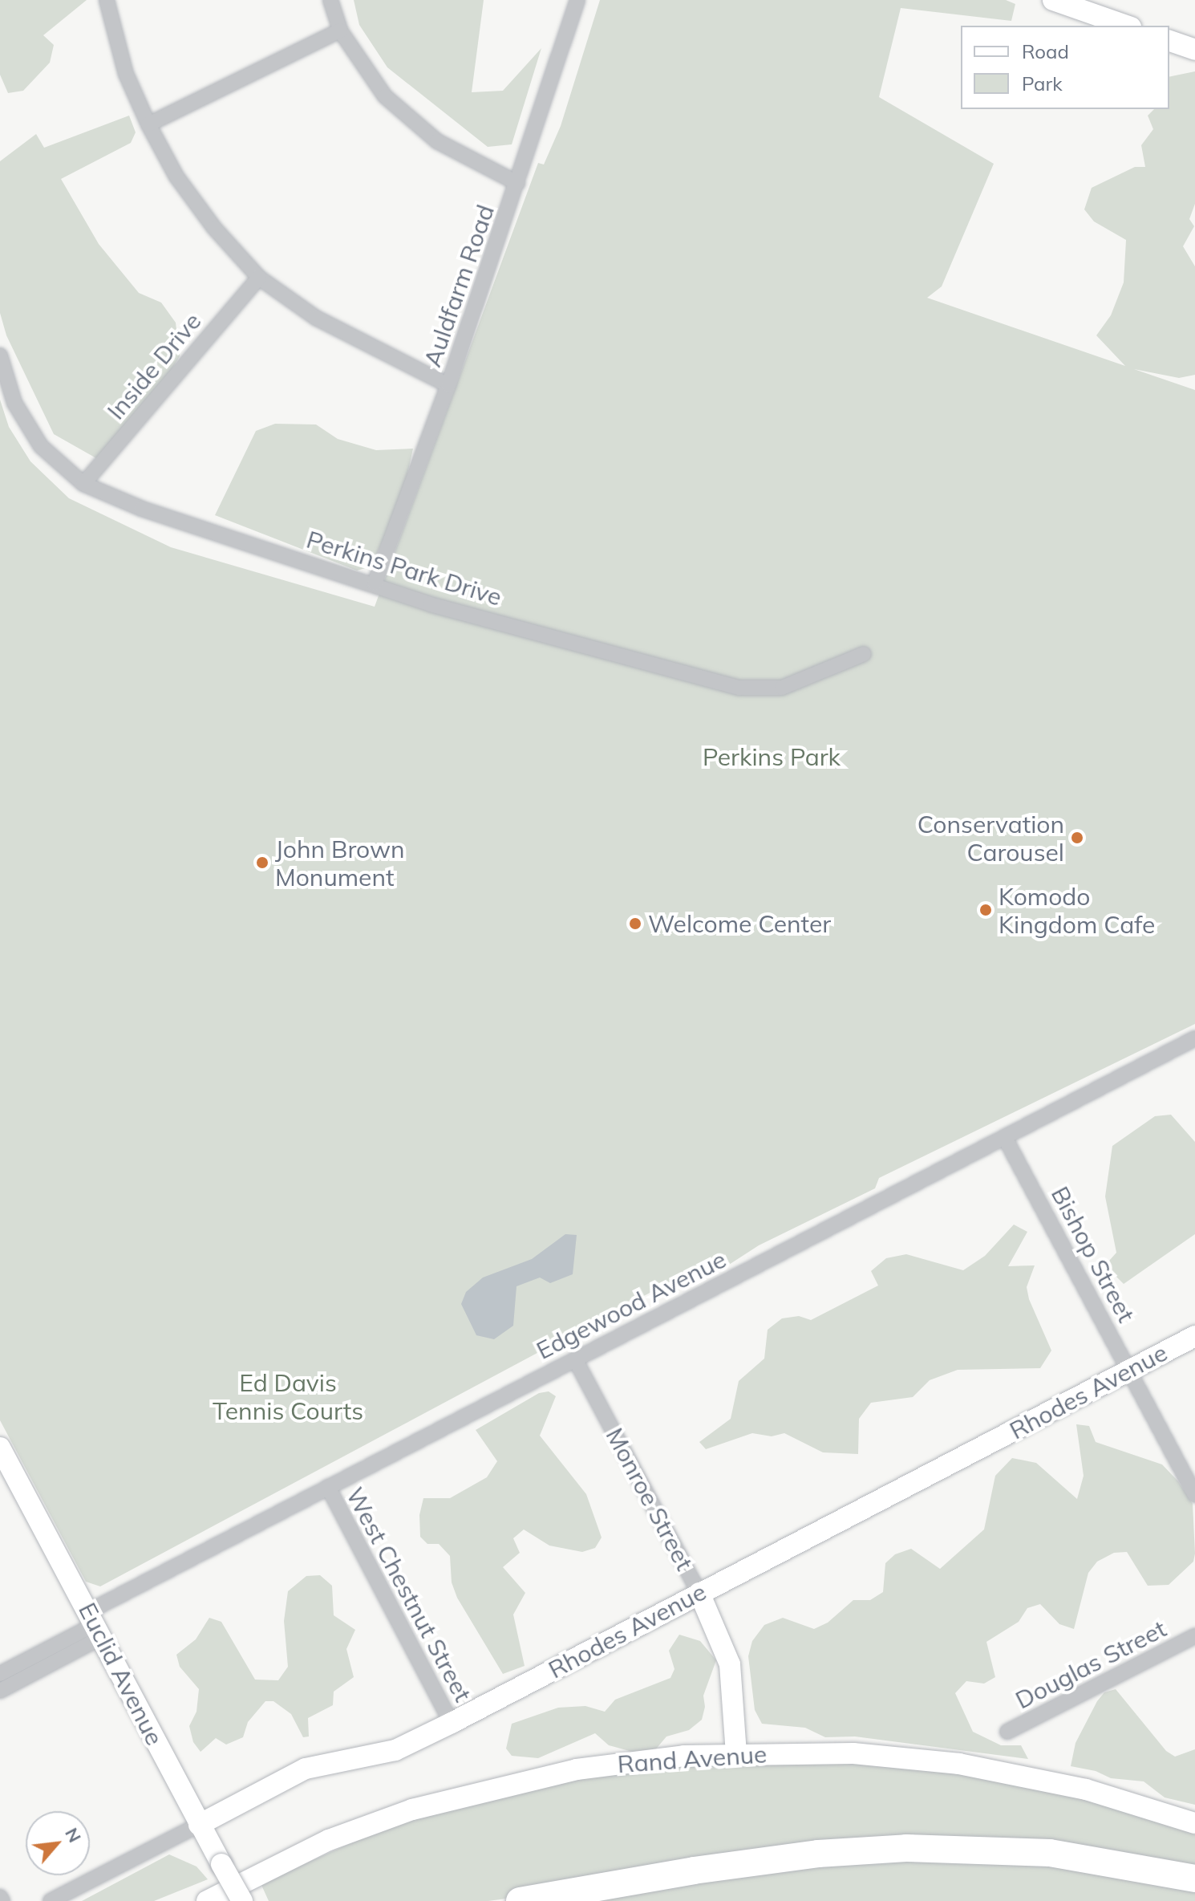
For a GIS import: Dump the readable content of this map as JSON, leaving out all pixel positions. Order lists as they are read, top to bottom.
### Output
{
  "streets": {
    "street": [
      "Auldfarm Road",
      "Inside Drive",
      "Perkins Park Drive",
      "Bishop Street",
      "Edgewood Avenue",
      "Rhodes Avenue",
      "Monroe Street",
      "West Chestnut Street",
      "Douglas Street",
      "Euclid Avenue",
      "Rand Avenue"
    ]
  },
  "crossings": [
    ["Auldfarm Road", "Perkins Park Drive"],
    ["Inside Drive", "Perkins Park Drive"],
    ["Bishop Street", "Edgewood Avenue"],
    ["Bishop Street", "Rhodes Avenue"],
    ["Edgewood Avenue", "Monroe Street"],
    ["Edgewood Avenue", "West Chestnut Street"],
    ["Edgewood Avenue", "Euclid Avenue"],
    ["Rhodes Avenue", "Monroe Street"],
    ["Rhodes Avenue", "West Chestnut Street"],
    ["Rhodes Avenue", "Euclid Avenue"],
    ["Monroe Street", "Rand Avenue"]
  ],
  "parks": ["Perkins Park", "Ed Davis Tennis Courts"],
  "places": [
    "Conservation Carousel",
    "John Brown Monument",
    "Komodo Kingdom Cafe",
    "Welcome Center"
  ],
  "legend": ["Road", "Park"],
  "north": "top right"
}
